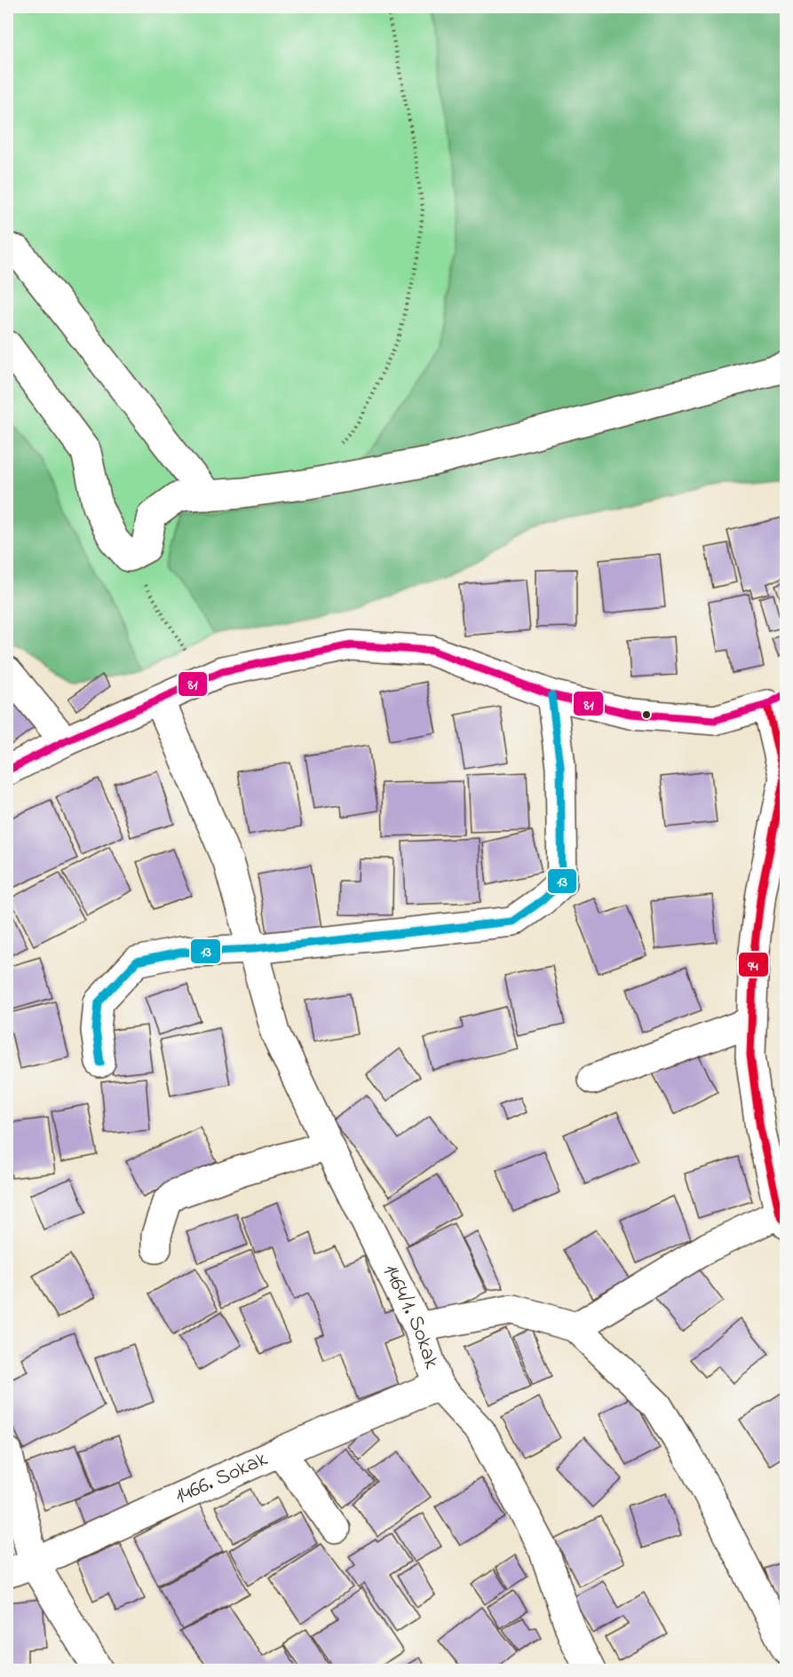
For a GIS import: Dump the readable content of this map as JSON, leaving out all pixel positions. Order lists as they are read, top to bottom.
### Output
{
  "streets": {
    "street": ["1464/1. Sokak", "1466. Sokak"]
  },
  "crossings": [
    ["1464/1. Sokak", "1466. Sokak"]
  ],
  "lines": ["transit line 81", "transit line 13", "transit line 94"]
}
